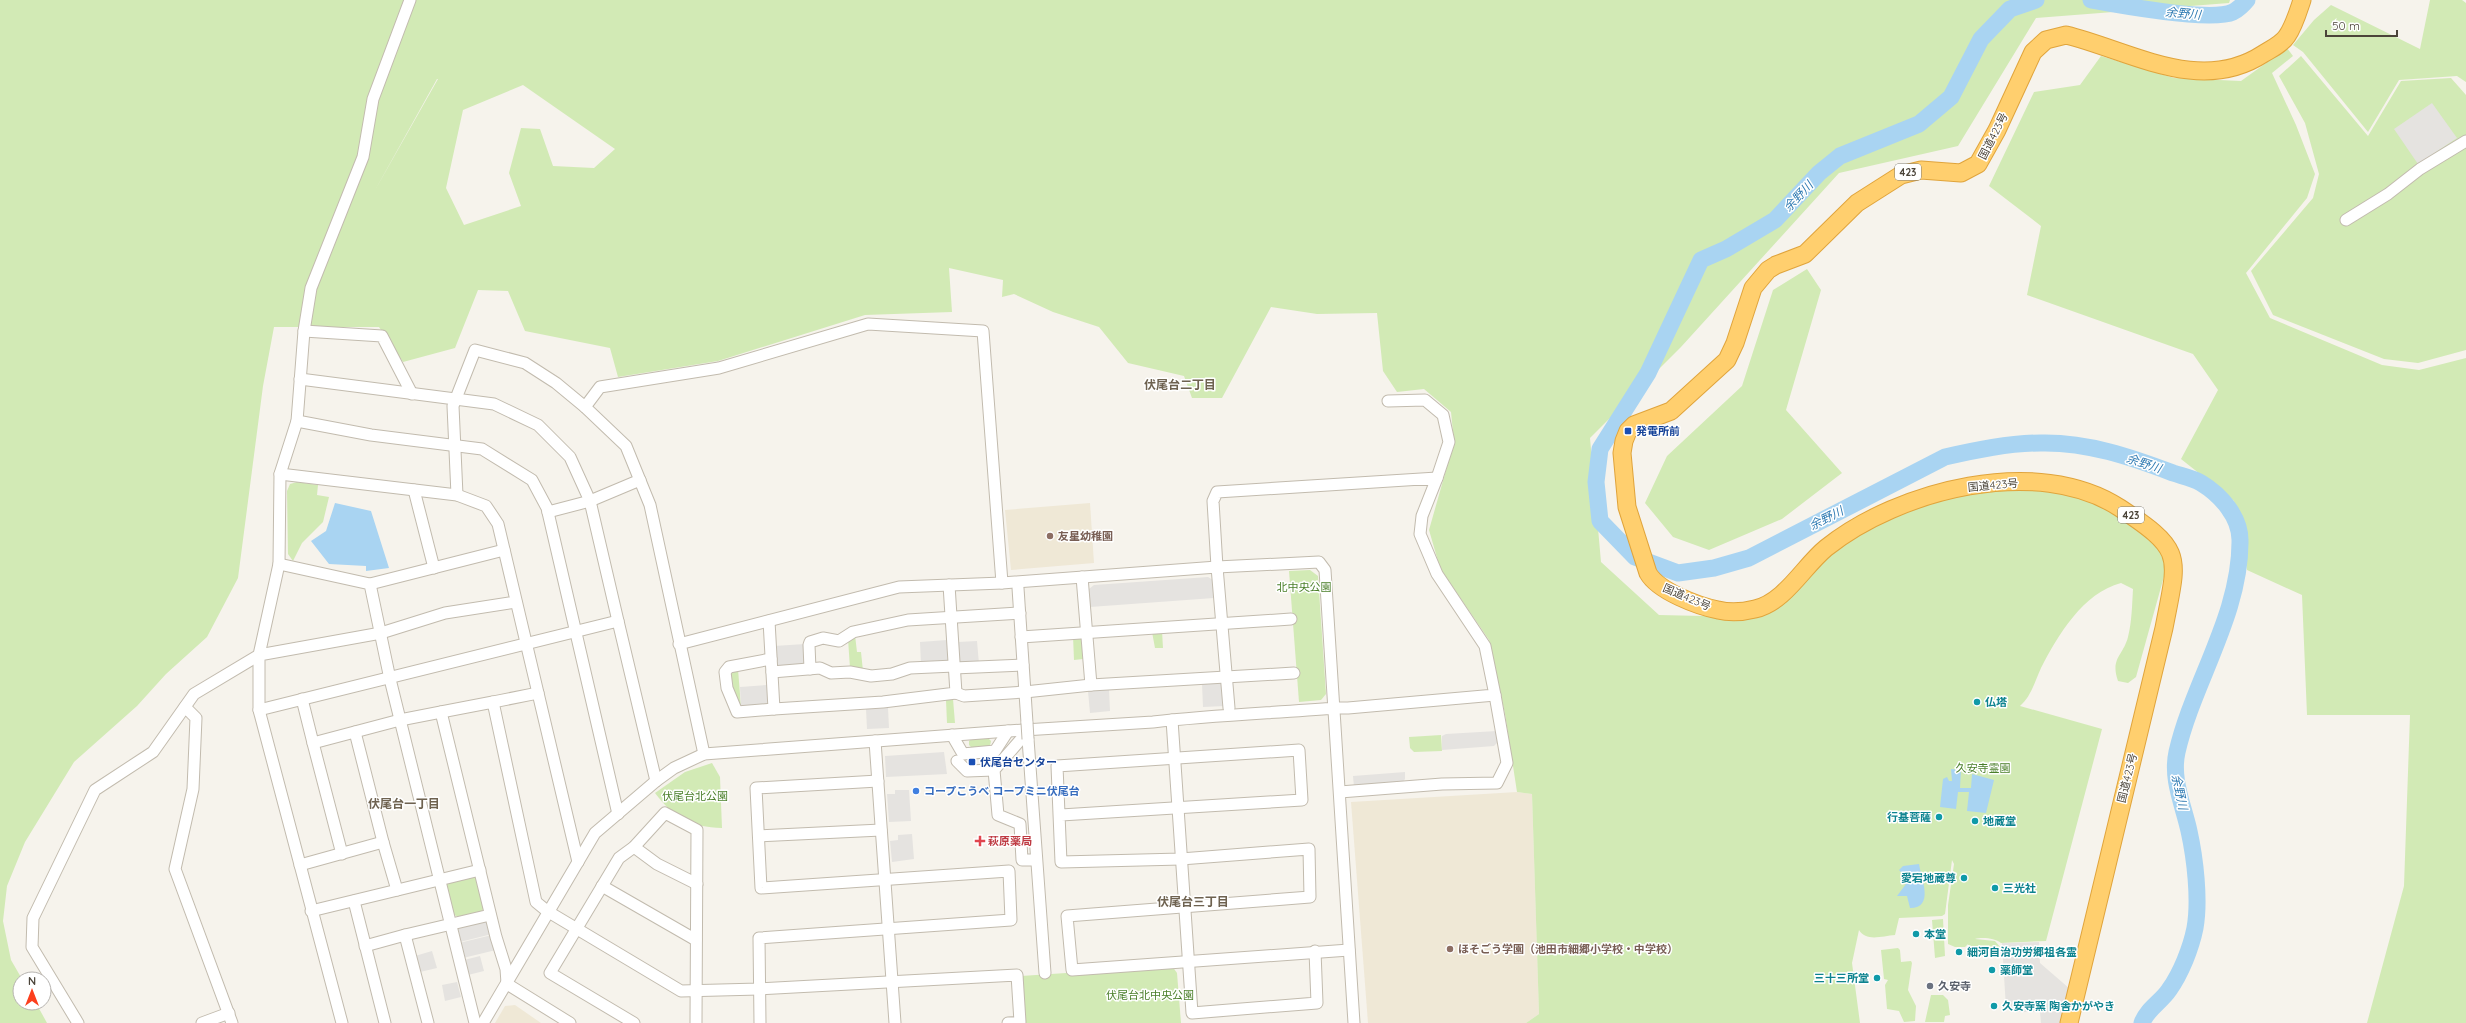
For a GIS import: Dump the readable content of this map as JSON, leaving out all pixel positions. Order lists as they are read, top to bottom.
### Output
{
  "streets": {
    "highway": ["国道423号", "423"]
  },
  "districts": ["伏尾台二丁目", "伏尾台一丁目", "伏尾台三丁目"],
  "water": ["余野川"],
  "parks": [
    "北中央公園",
    "久安寺霊園",
    "伏尾台北公園",
    "伏尾台北中央公園"
  ],
  "places": {
    "transit": ["発電所前", "伏尾台センター"],
    "other": [
      "友星幼稚園",
      "仏塔",
      "コープこうべ コープミニ伏尾台",
      "行基菩薩",
      "地蔵堂",
      "愛宕地蔵尊",
      "三光社",
      "本堂",
      "ほそごう学園（池田市細郷小学校・中学校）",
      "細河自治功労郷祖各霊",
      "薬師堂",
      "三十三所堂",
      "久安寺",
      "久安寺窯 陶舎かがやき"
    ],
    "health": ["萩原薬局"]
  },
  "scale_bar": "50 m",
  "north": "top"
}
